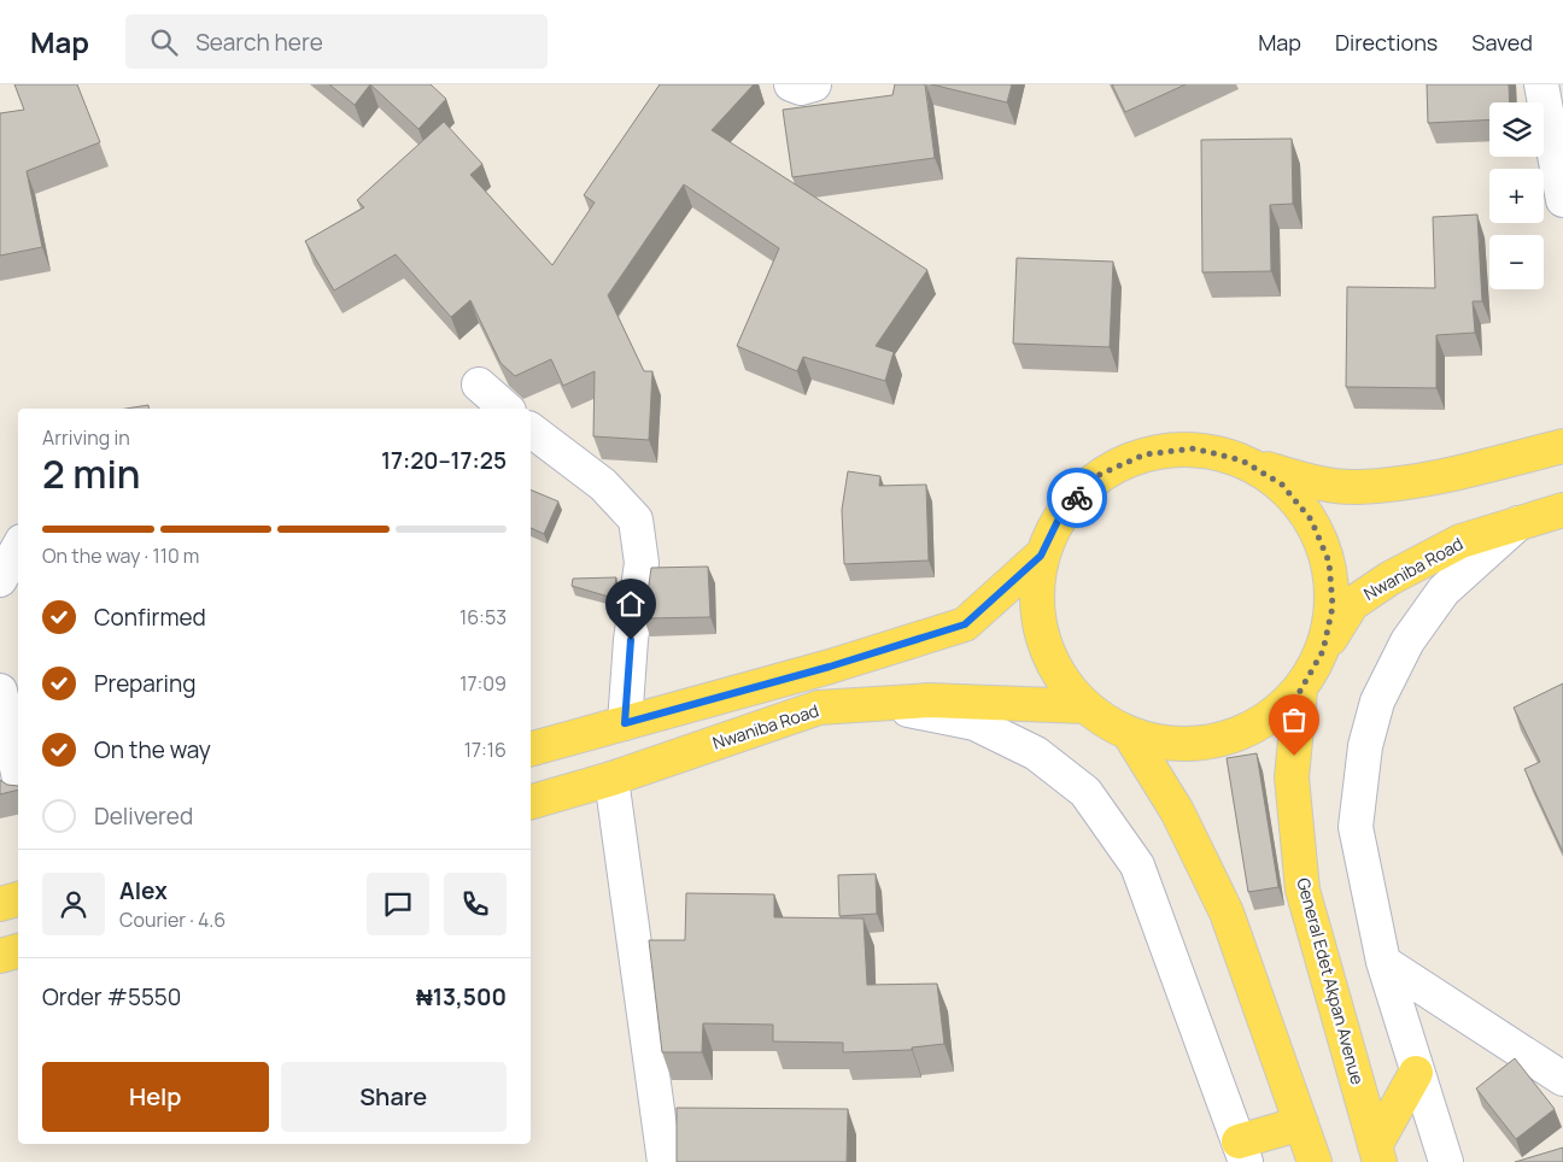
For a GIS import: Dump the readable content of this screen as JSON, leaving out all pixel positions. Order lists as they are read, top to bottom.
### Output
{
  "streets": {
    "main road": ["Nwaniba Road", "General Edet Akpan Avenue"]
  },
  "crossings": [
    ["Nwaniba Road", "General Edet Akpan Avenue"]
  ],
  "page": {
    "header": "Map",
    "search": "Search here",
    "nav": ["Map", "Directions", "Saved"],
    "map_buttons": ["+", "−"],
    "heading": ["2 min", "Arriving in", "17:20–17:25"],
    "panel": [
      "Alex",
      "Courier · 4.6",
      "Order #5550",
      "₦13,500"
    ],
    "bar": "On the way · 110 m",
    "list": [
      ["Confirmed", "16:53"],
      ["Preparing", "17:09"],
      ["On the way", "17:16"],
      "Delivered"
    ],
    "buttons": ["Help", "Share"]
  }
}
